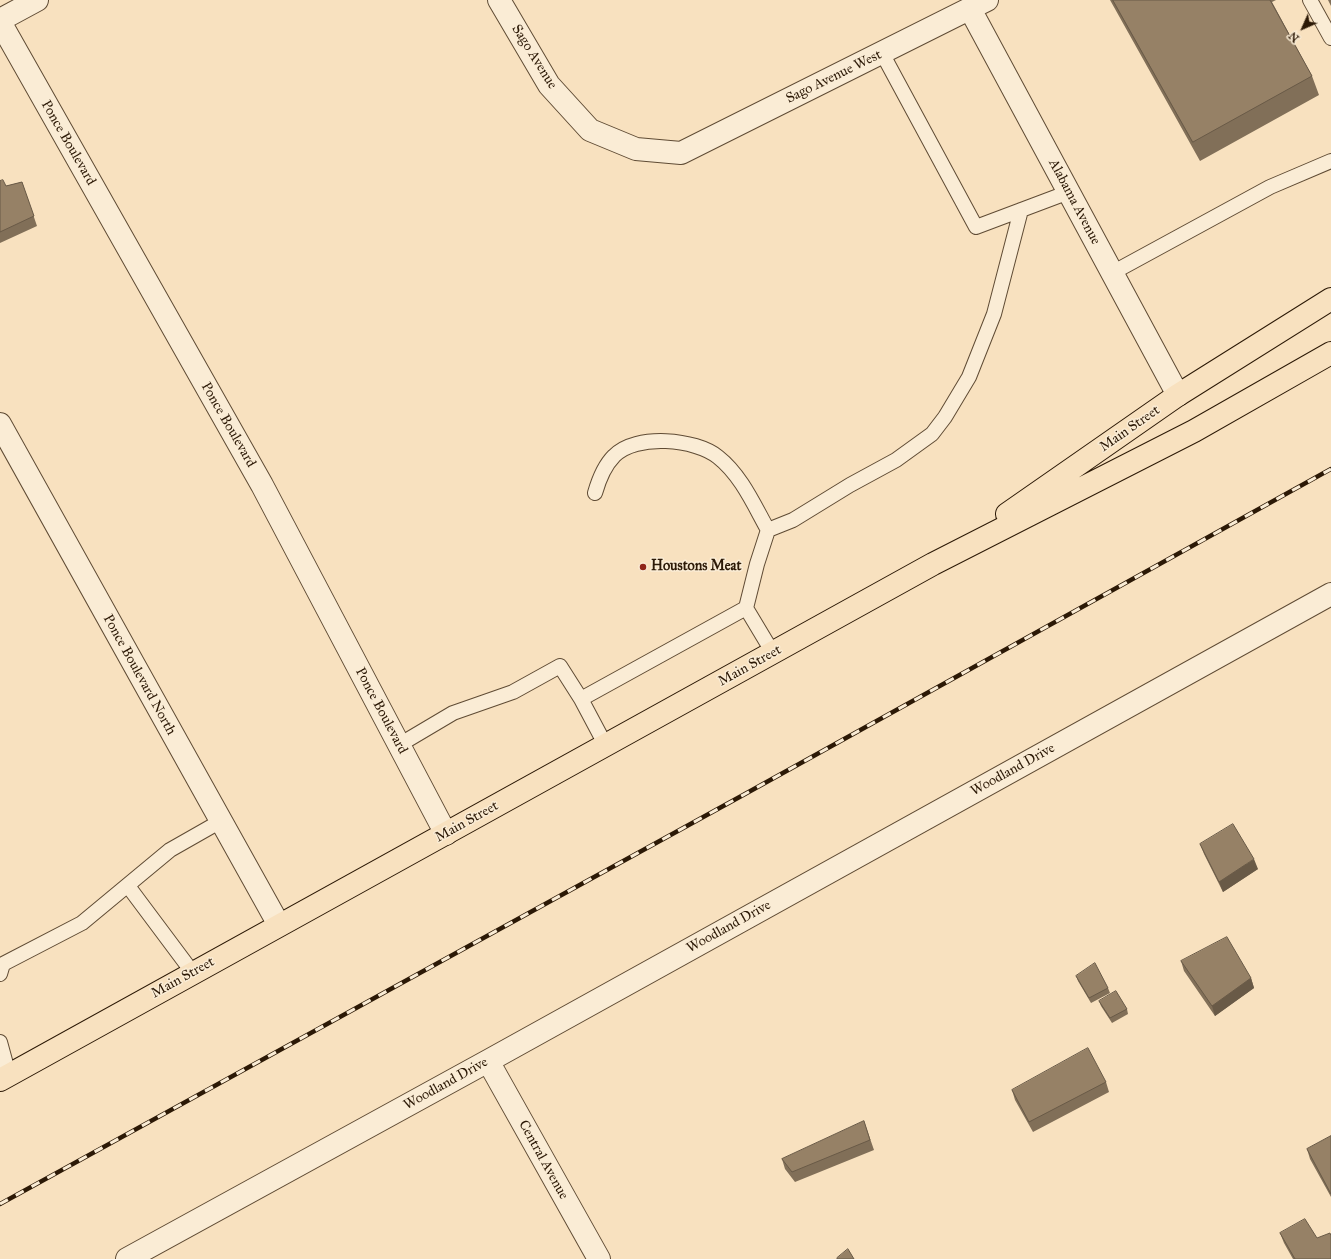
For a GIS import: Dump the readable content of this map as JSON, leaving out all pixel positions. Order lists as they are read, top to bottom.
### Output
{
  "streets": {
    "main road": ["Main Street"],
    "street": [
      "Sago Avenue",
      "Sago Avenue West",
      "Ponce Boulevard",
      "Alabama Avenue",
      "Ponce Boulevard North",
      "Woodland Drive",
      "Central Avenue"
    ]
  },
  "crossings": [
    ["Sago Avenue", "Sago Avenue West"],
    ["Sago Avenue West", "Alabama Avenue"],
    ["Ponce Boulevard", "Main Street"],
    ["Alabama Avenue", "Main Street"],
    ["Main Street", "Ponce Boulevard North"],
    ["Woodland Drive", "Central Avenue"]
  ],
  "places": ["Houstons Meat"],
  "north": "bottom left"
}
